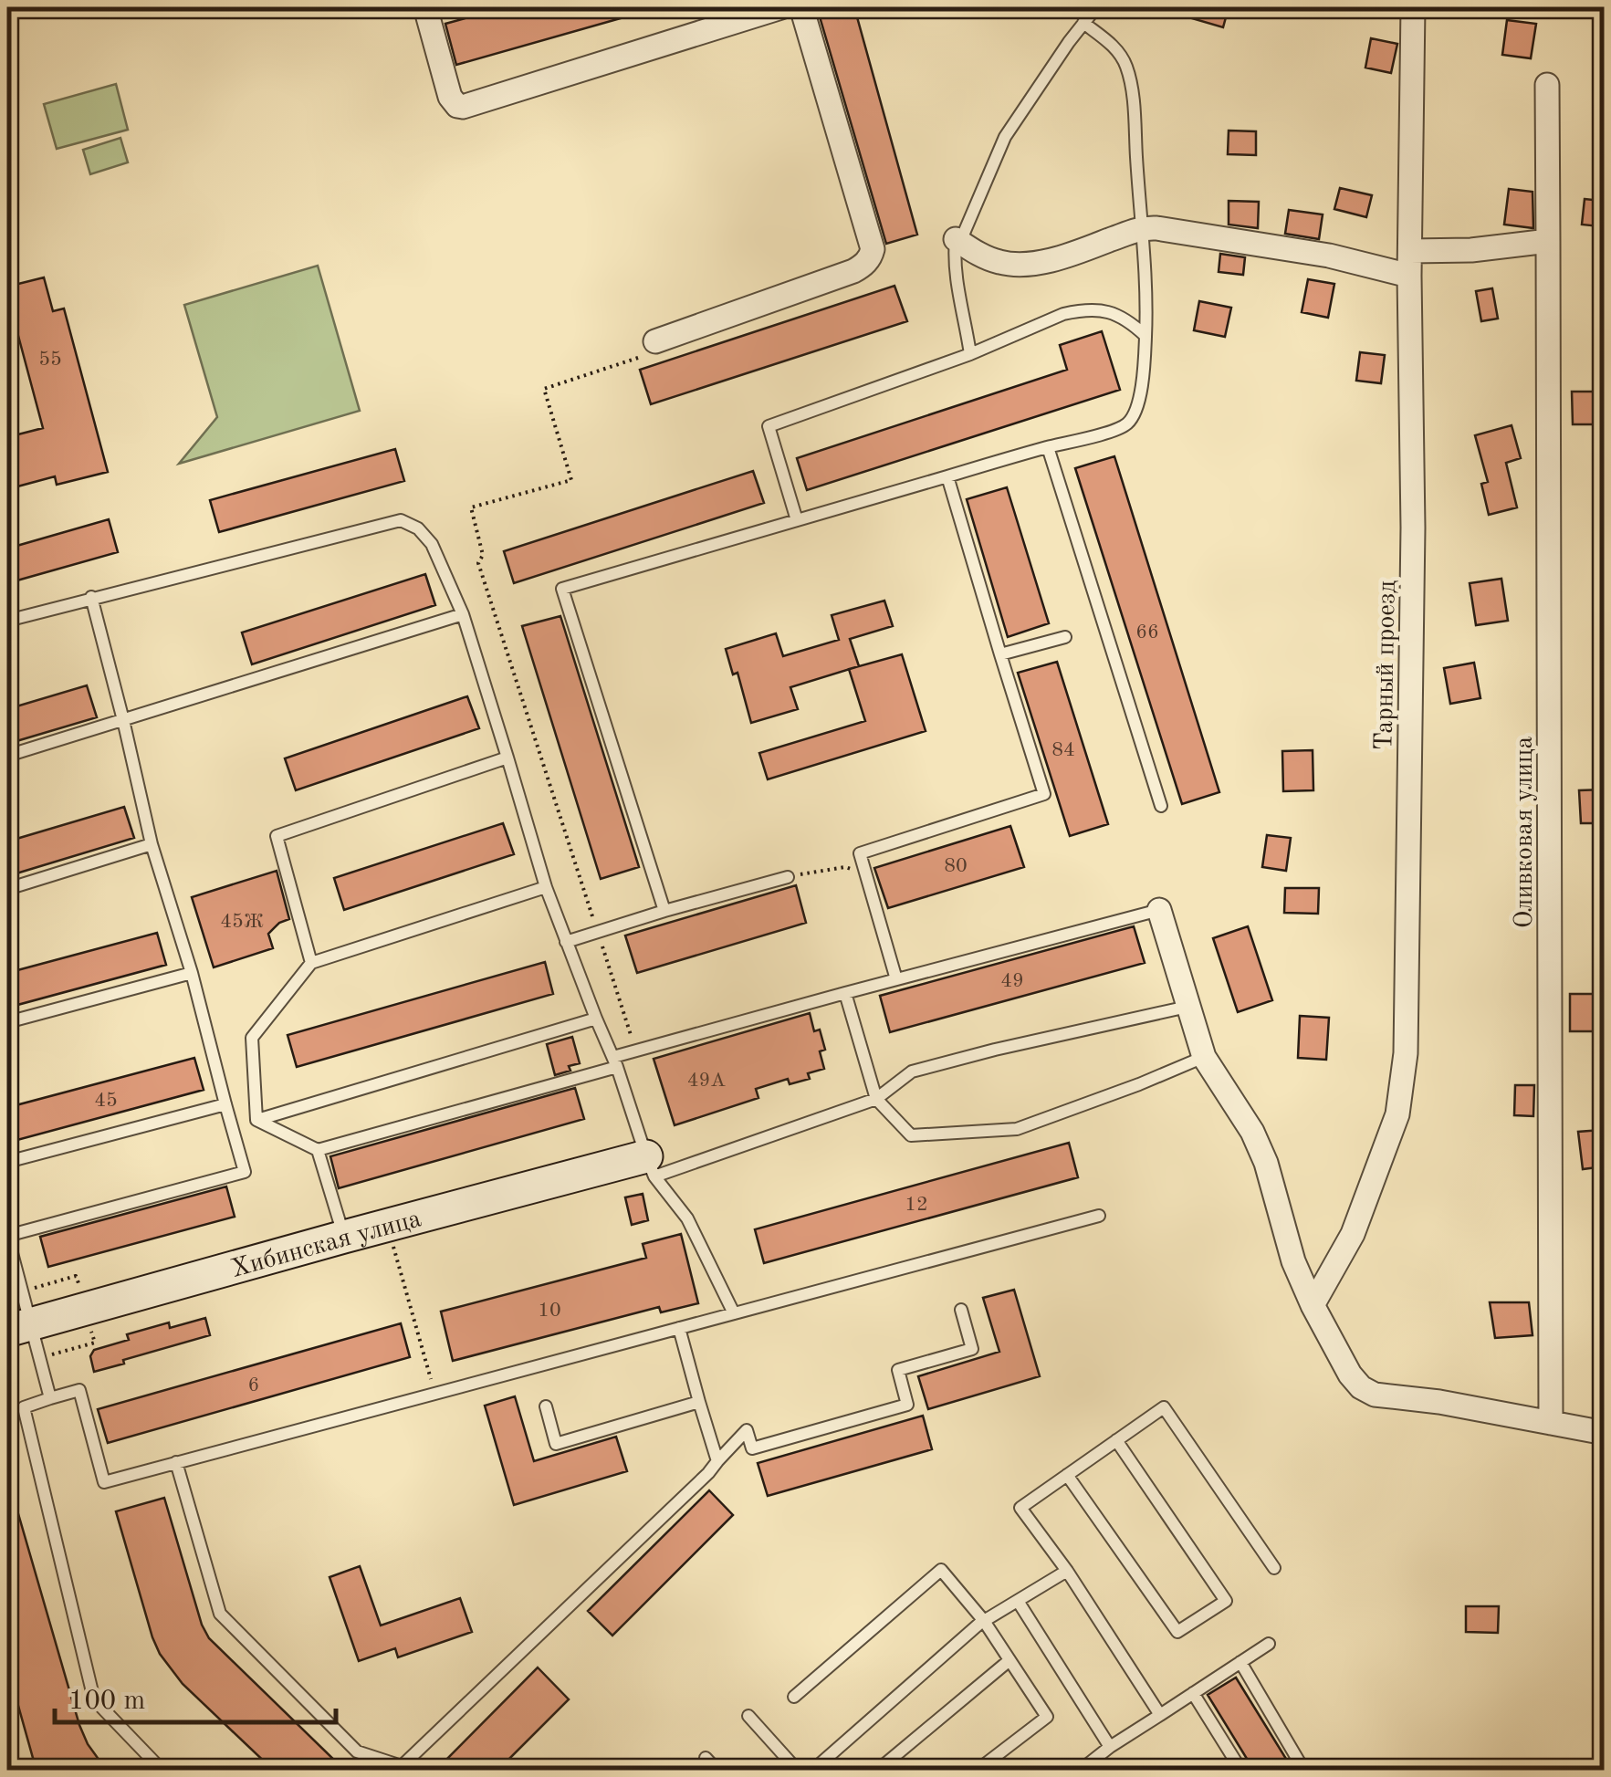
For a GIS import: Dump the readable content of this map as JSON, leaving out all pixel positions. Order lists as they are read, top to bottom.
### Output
{
  "streets": {
    "street": ["Тарный проезд", "Оливковая улица", "Хибинская улица"]
  },
  "house_numbers": [
    "55",
    "66",
    "84",
    "80",
    "45Ж",
    "49",
    "49А",
    "45",
    "12",
    "10",
    "6"
  ],
  "scale_bar": "100 m"
}
